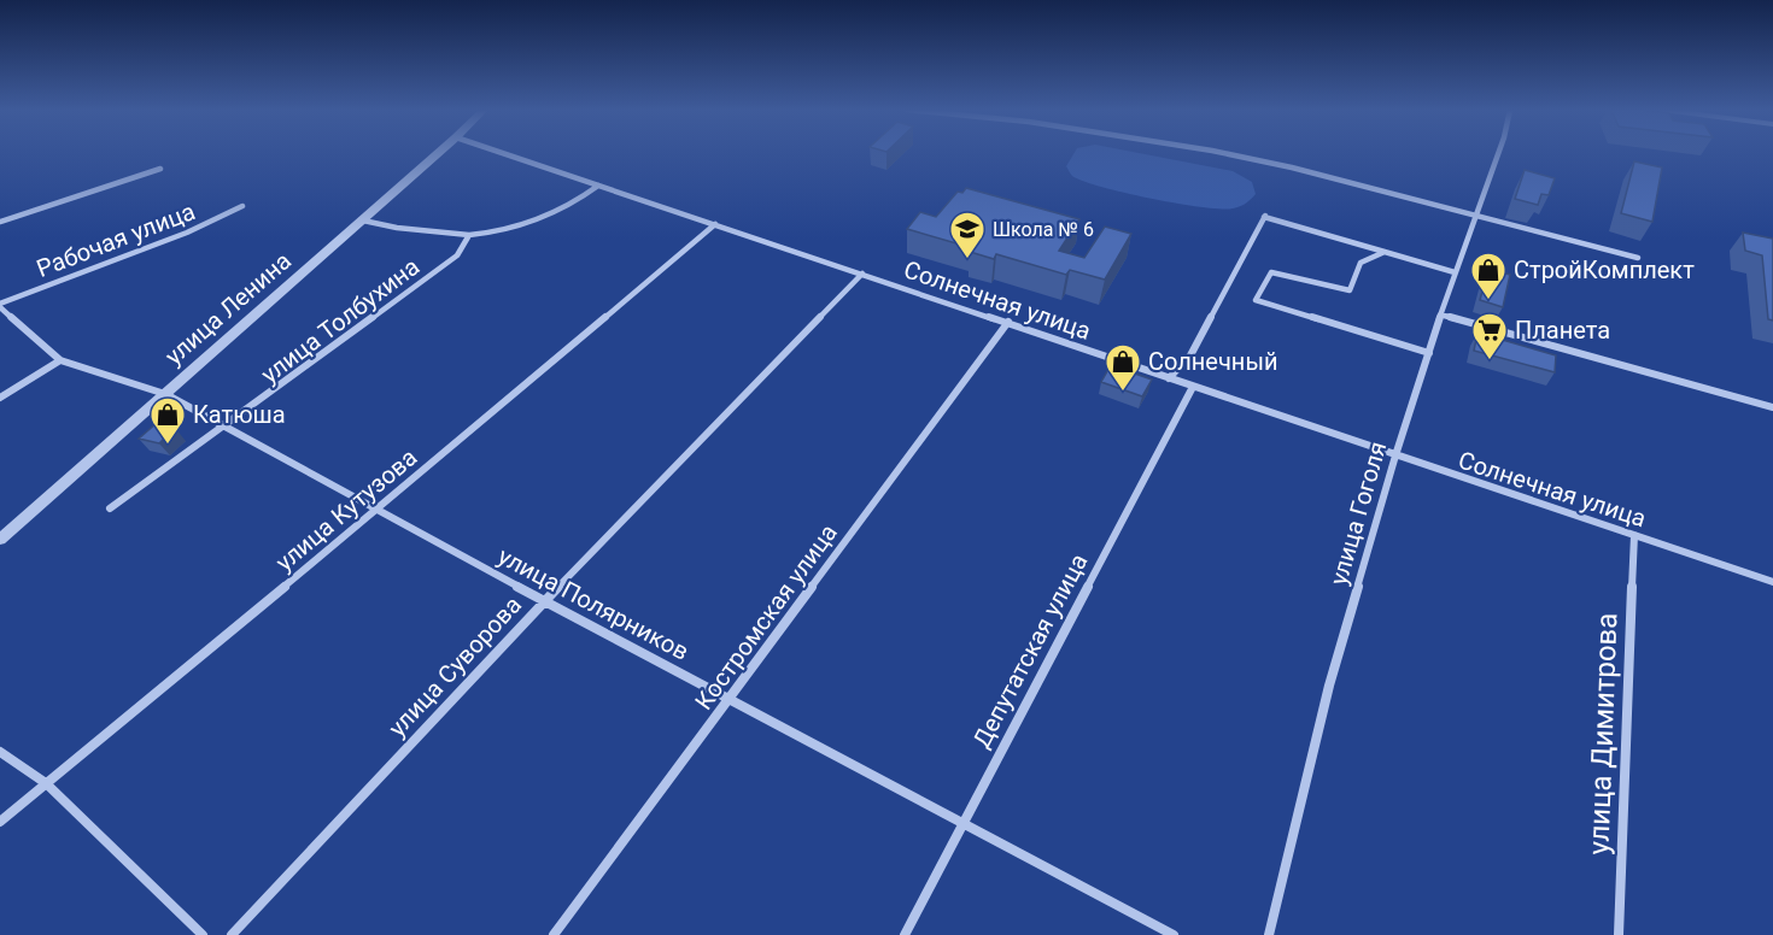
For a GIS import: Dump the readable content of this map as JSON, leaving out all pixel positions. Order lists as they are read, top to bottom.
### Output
{
  "streets": {
    "street": [
      "Рабочая улица",
      "Солнечная улица",
      "улица Ленина",
      "улица Толбухина",
      "улица Кутузова",
      "улица Гоголя",
      "улица Полярников",
      "Костромская улица",
      "Депутатская улица",
      "улица Суворова",
      "улица Димитрова"
    ]
  },
  "crossings": [
    ["Рабочая улица", "улица Полярников"],
    ["Солнечная улица", "улица Кутузова"],
    ["Солнечная улица", "улица Гоголя"],
    ["Солнечная улица", "Костромская улица"],
    ["Солнечная улица", "Депутатская улица"],
    ["Солнечная улица", "улица Суворова"],
    ["Солнечная улица", "улица Димитрова"],
    ["улица Ленина", "улица Полярников"],
    ["улица Толбухина", "улица Полярников"],
    ["улица Кутузова", "улица Полярников"],
    ["улица Полярников", "Костромская улица"],
    ["улица Полярников", "Депутатская улица"],
    ["улица Полярников", "улица Суворова"]
  ],
  "places": {
    "school or university": ["Школа № 6"],
    "shop": ["СтройКомплект", "Солнечный", "Катюша"],
    "supermarket": ["Планета"]
  }
}
